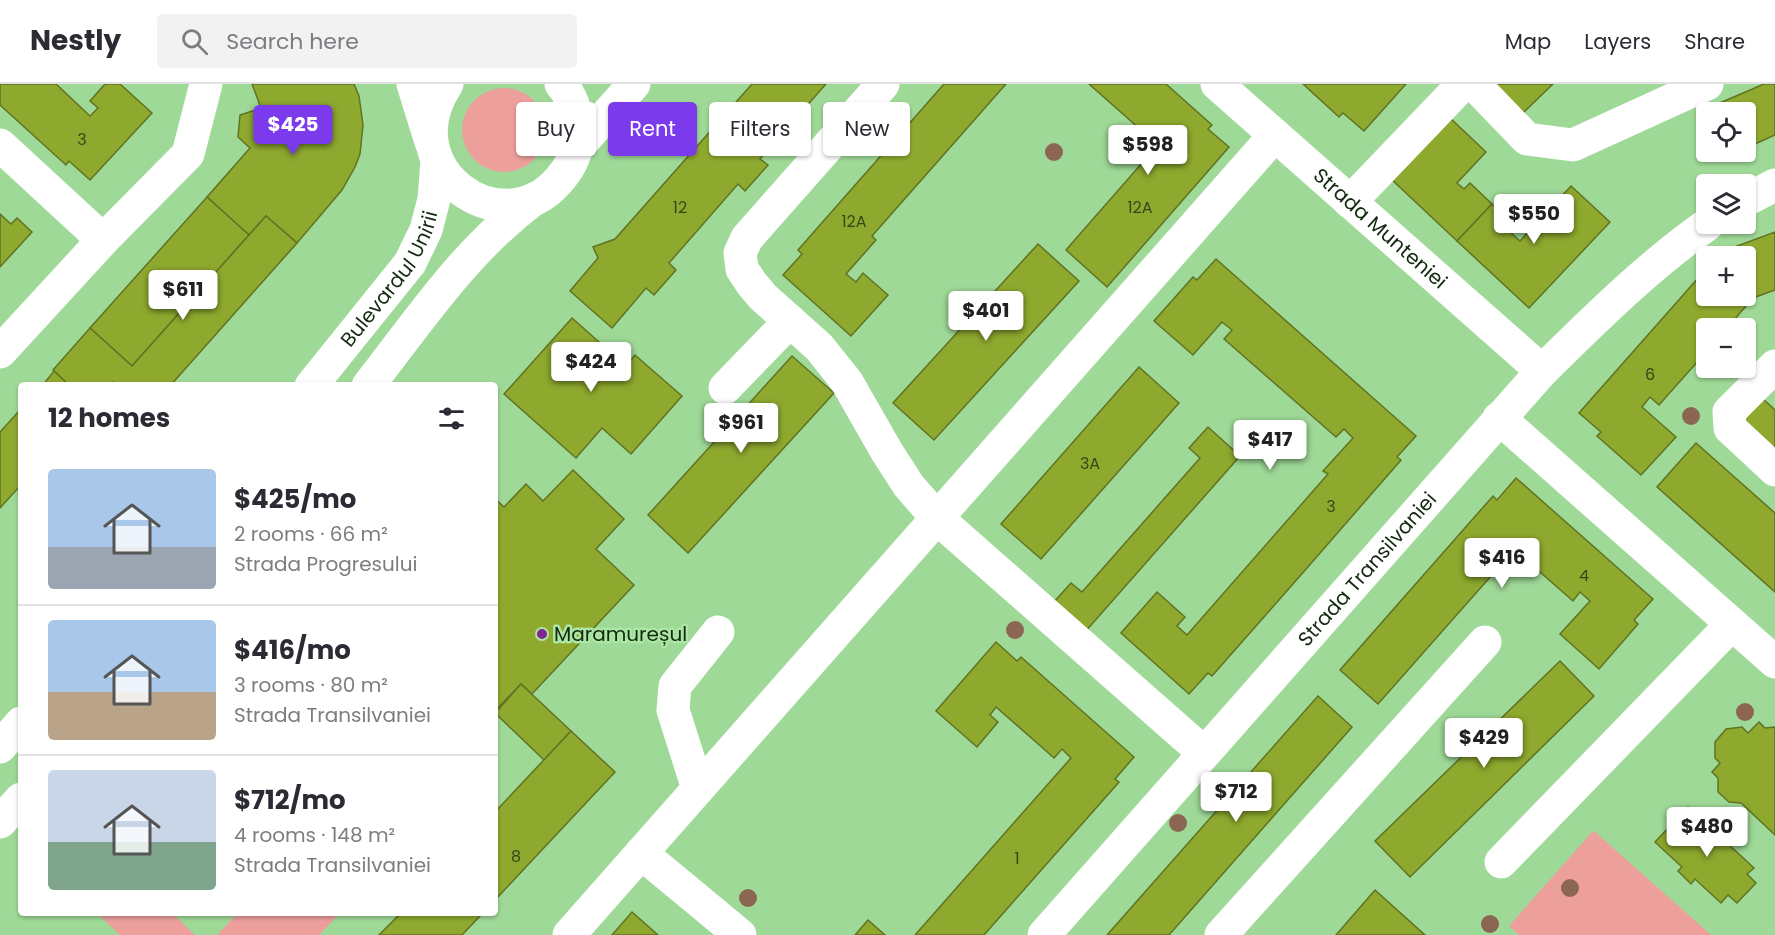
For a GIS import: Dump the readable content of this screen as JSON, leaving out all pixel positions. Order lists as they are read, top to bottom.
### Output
{
  "streets": {
    "street": ["Strada Munteniei", "Bulevardul Unirii", "Strada Transilvaniei"]
  },
  "crossings": [
    ["Strada Munteniei", "Strada Transilvaniei"]
  ],
  "places": ["Maramureșul"],
  "house_numbers": [
    "3",
    "12",
    "12A",
    "12A",
    "6",
    "3A",
    "3",
    "4",
    "8",
    "1"
  ],
  "page": {
    "header": "Nestly",
    "search": "Search here",
    "nav": ["Map", "Layers", "Share"],
    "map_buttons": ["+", "−"],
    "chip": [
      "Buy",
      "Rent",
      "Filters",
      "New"
    ],
    "price": [
      "$425",
      "$598",
      "$550",
      "$611",
      "$401",
      "$424",
      "$961",
      "$417",
      "$416",
      "$429",
      "$712",
      "$480"
    ],
    "heading": "12 homes",
    "list": [
      {
        "name": "$425/mo",
        "note": "2 rooms · 66 m² · Strada Progresului"
      },
      {
        "name": "$416/mo",
        "note": "3 rooms · 80 m² · Strada Transilvaniei"
      },
      {
        "name": "$712/mo",
        "note": "4 rooms · 148 m² · Strada Transilvaniei"
      }
    ]
  }
}
